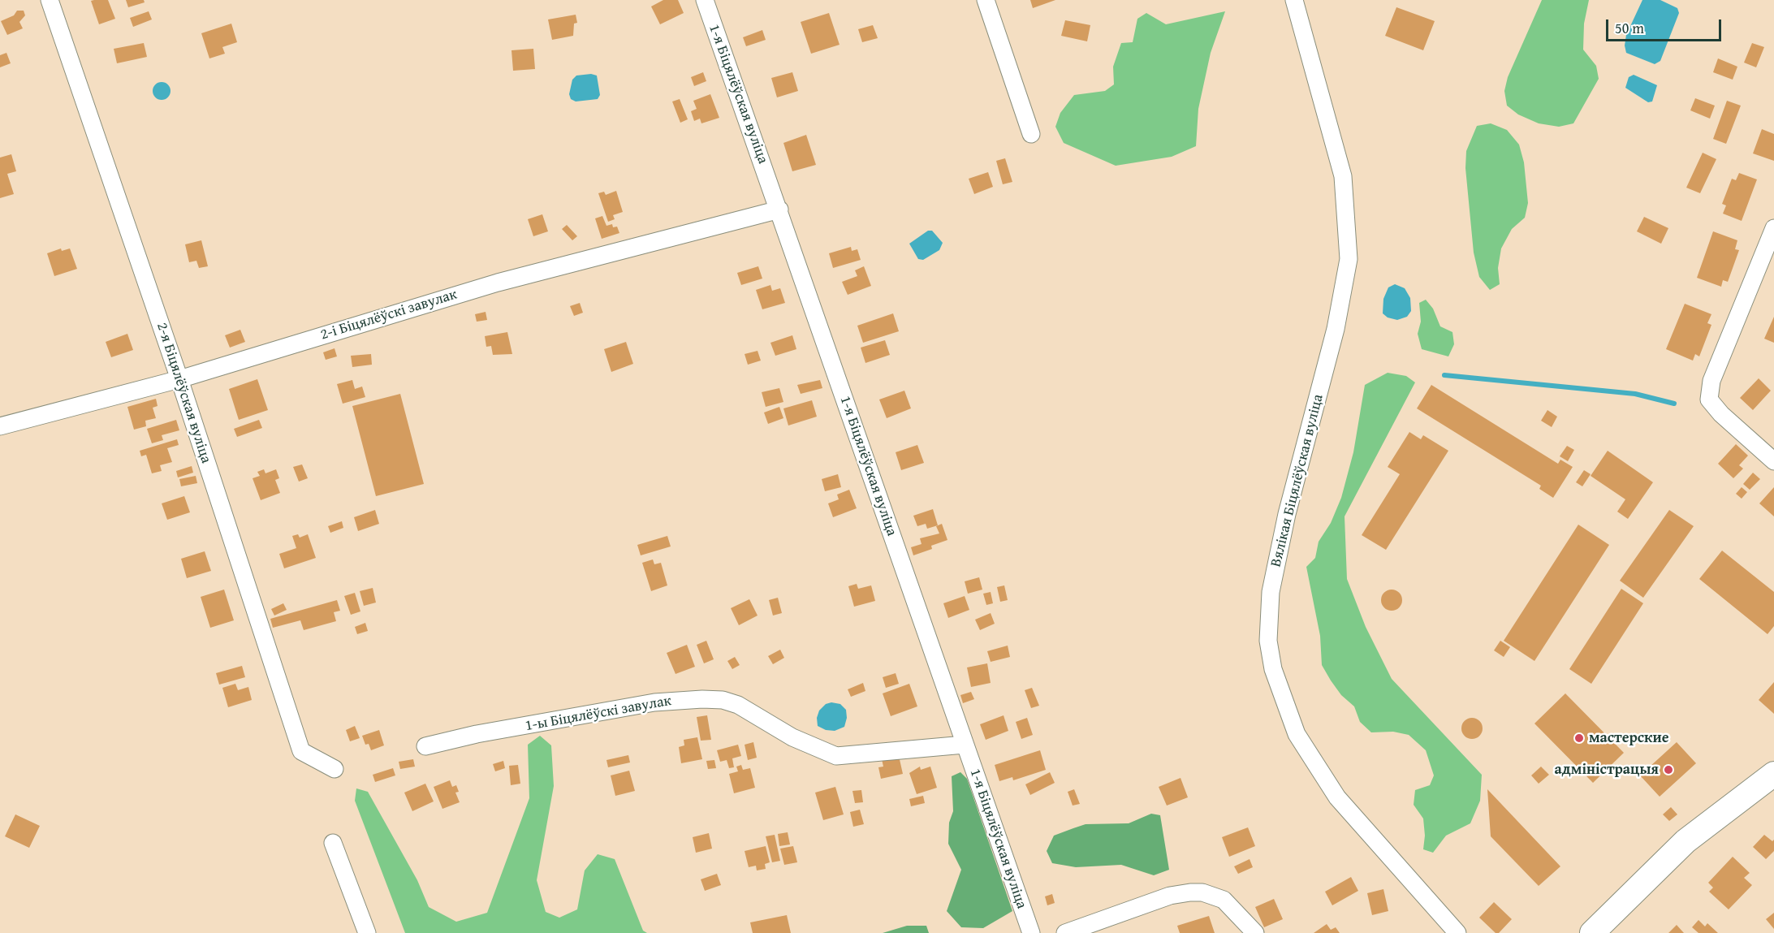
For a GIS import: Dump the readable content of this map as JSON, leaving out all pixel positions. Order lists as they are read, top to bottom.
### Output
{
  "streets": {
    "street": [
      "1-я Біцялёўская вуліца",
      "2-і Біцялёўскі завулак",
      "2-я Біцялёўская вуліца",
      "Вялікая Біцялёўская вуліца",
      "1-ы Біцялёўскі завулак"
    ]
  },
  "crossings": [
    ["1-я Біцялёўская вуліца", "2-і Біцялёўскі завулак"],
    ["1-я Біцялёўская вуліца", "1-ы Біцялёўскі завулак"],
    ["2-і Біцялёўскі завулак", "2-я Біцялёўская вуліца"]
  ],
  "places": ["мастерские", "адміністрацыя"],
  "scale_bar": "50 m"
}
